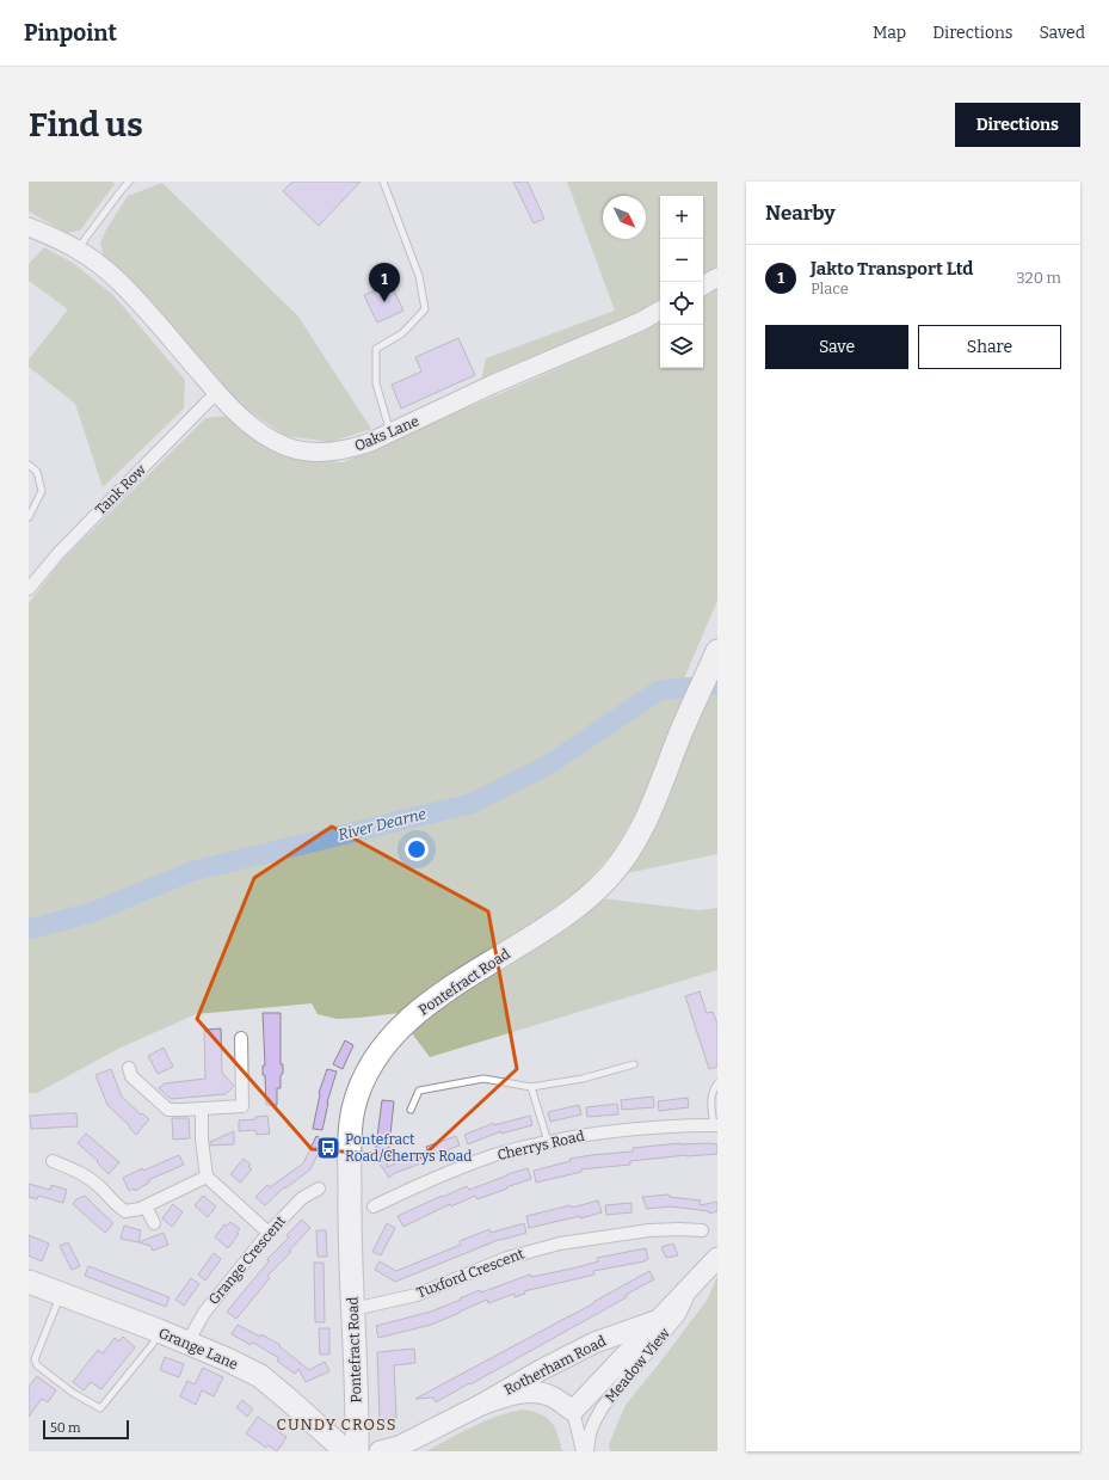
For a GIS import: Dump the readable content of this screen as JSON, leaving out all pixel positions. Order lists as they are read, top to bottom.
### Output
{
  "streets": {
    "highway": ["Pontefract Road", "Grange Lane"],
    "main road": ["Rotherham Road"],
    "street": [
      "Oaks Lane",
      "Tank Row",
      "Cherrys Road",
      "Grange Crescent",
      "Tuxford Crescent",
      "Meadow View"
    ]
  },
  "crossings": [
    ["Oaks Lane", "Tank Row"],
    ["Pontefract Road", "Tuxford Crescent"],
    ["Grange Crescent", "Grange Lane"],
    ["Rotherham Road", "Meadow View"]
  ],
  "districts": ["CUNDY CROSS"],
  "water": ["River Dearne"],
  "places": {
    "bus stop": ["Pontefract Road/Cherrys Road"]
  },
  "scale_bar": "50 m",
  "north": "bottom right",
  "page": {
    "header": "Pinpoint",
    "nav": ["Map", "Directions", "Saved"],
    "buttons": [
      "Directions",
      ["Save", "Share"]
    ],
    "title": "Find us",
    "heading": "Nearby",
    "map_buttons": ["+", "−"],
    "list": [
      {
        "mark": "1",
        "name": "Jakto Transport Ltd",
        "note": "Place",
        "value": "320 m"
      }
    ],
    "pins": "1",
    "scale": "50 m"
  }
}
